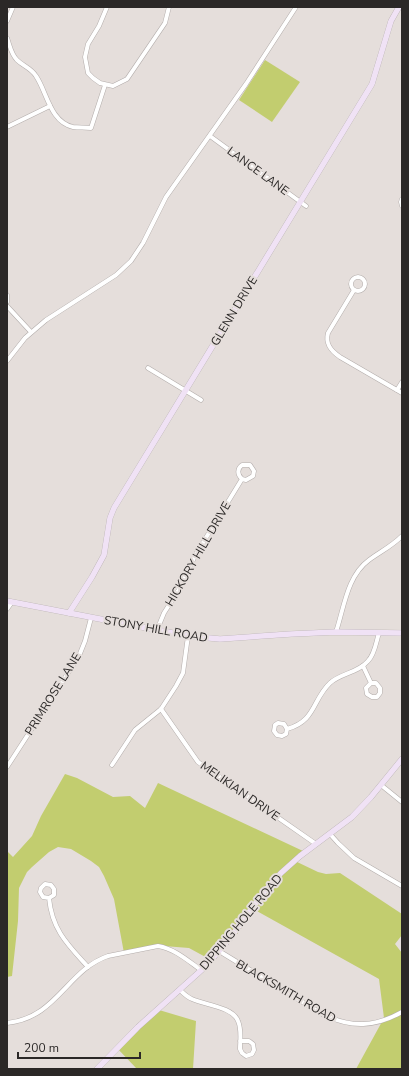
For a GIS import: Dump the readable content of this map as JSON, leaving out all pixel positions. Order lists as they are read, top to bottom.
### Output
{
  "streets": {
    "main road": ["GLENN DRIVE", "STONY HILL ROAD", "DIPPING HOLE ROAD"],
    "street": [
      "LANCE LANE",
      "HICKORY HILL DRIVE",
      "PRIMROSE LANE",
      "MELIKIAN DRIVE",
      "BLACKSMITH ROAD"
    ]
  },
  "crossings": [
    ["LANCE LANE", "GLENN DRIVE"],
    ["GLENN DRIVE", "STONY HILL ROAD"],
    ["HICKORY HILL DRIVE", "STONY HILL ROAD"],
    ["STONY HILL ROAD", "PRIMROSE LANE"],
    ["MELIKIAN DRIVE", "DIPPING HOLE ROAD"],
    ["DIPPING HOLE ROAD", "BLACKSMITH ROAD"]
  ],
  "scale_bar": "200 m"
}
